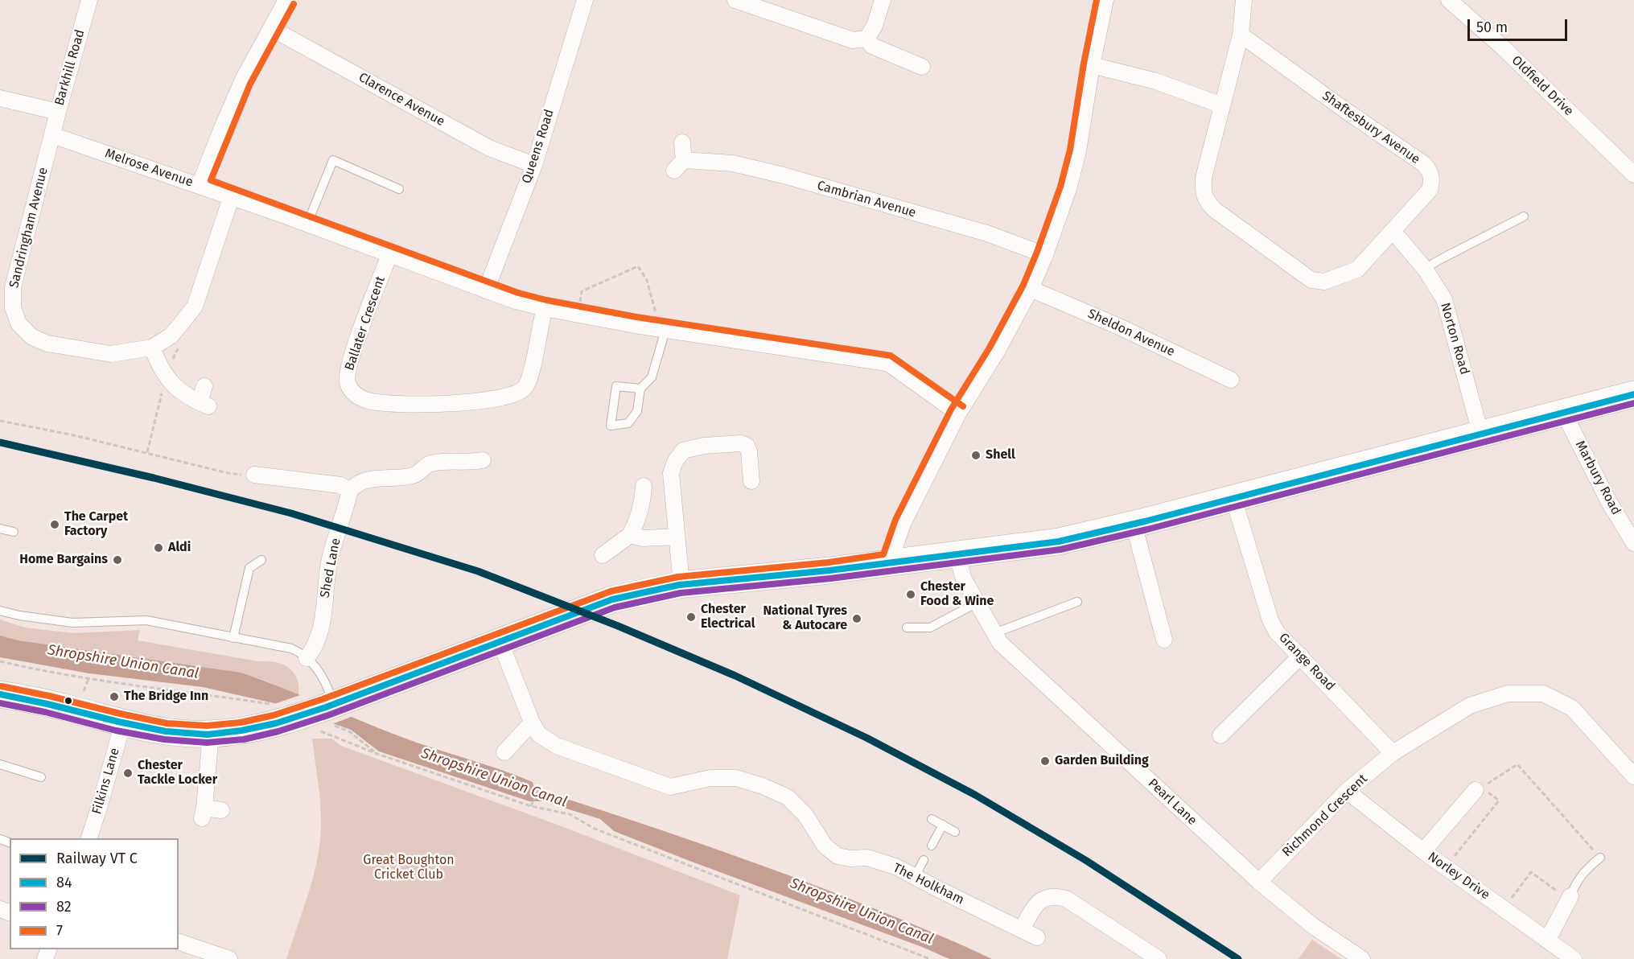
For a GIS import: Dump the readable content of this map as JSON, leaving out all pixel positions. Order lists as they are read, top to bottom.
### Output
{
  "streets": {
    "street": [
      "Barkhill Road",
      "Oldfield Drive",
      "Clarence Avenue",
      "Shaftesbury Avenue",
      "Queens Road",
      "Melrose Avenue",
      "Cambrian Avenue",
      "Sandringham Avenue",
      "Ballater Crescent",
      "Sheldon Avenue",
      "Norton Road",
      "Marbury Road",
      "Shed Lane",
      "Grange Road",
      "Filkins Lane",
      "Pearl Lane",
      "Richmond Crescent",
      "Norley Drive",
      "The Holkham"
    ]
  },
  "crossings": [
    ["Barkhill Road", "Melrose Avenue"],
    ["Barkhill Road", "Sandringham Avenue"],
    ["Clarence Avenue", "Queens Road"],
    ["Shaftesbury Avenue", "Norton Road"],
    ["Queens Road", "Melrose Avenue"],
    ["Melrose Avenue", "Sandringham Avenue"],
    ["Melrose Avenue", "Ballater Crescent"],
    ["Grange Road", "Richmond Crescent"],
    ["Pearl Lane", "Richmond Crescent"],
    ["Richmond Crescent", "Norley Drive"]
  ],
  "water": ["Shropshire Union Canal"],
  "parks": ["Great Boughton Cricket Club"],
  "places": [
    "Shell",
    "The Carpet Factory",
    "Aldi",
    "Home Bargains",
    "Chester Food & Wine",
    "Chester Electrical",
    "National Tyres & Autocare",
    "The Bridge Inn",
    "Garden Building",
    "Chester Tackle Locker"
  ],
  "lines": ["transit line 7", "transit line 84", "transit line 82"],
  "legend": [
    "Railway VT C",
    "84",
    "82",
    "7"
  ],
  "scale_bar": "50 m"
}
